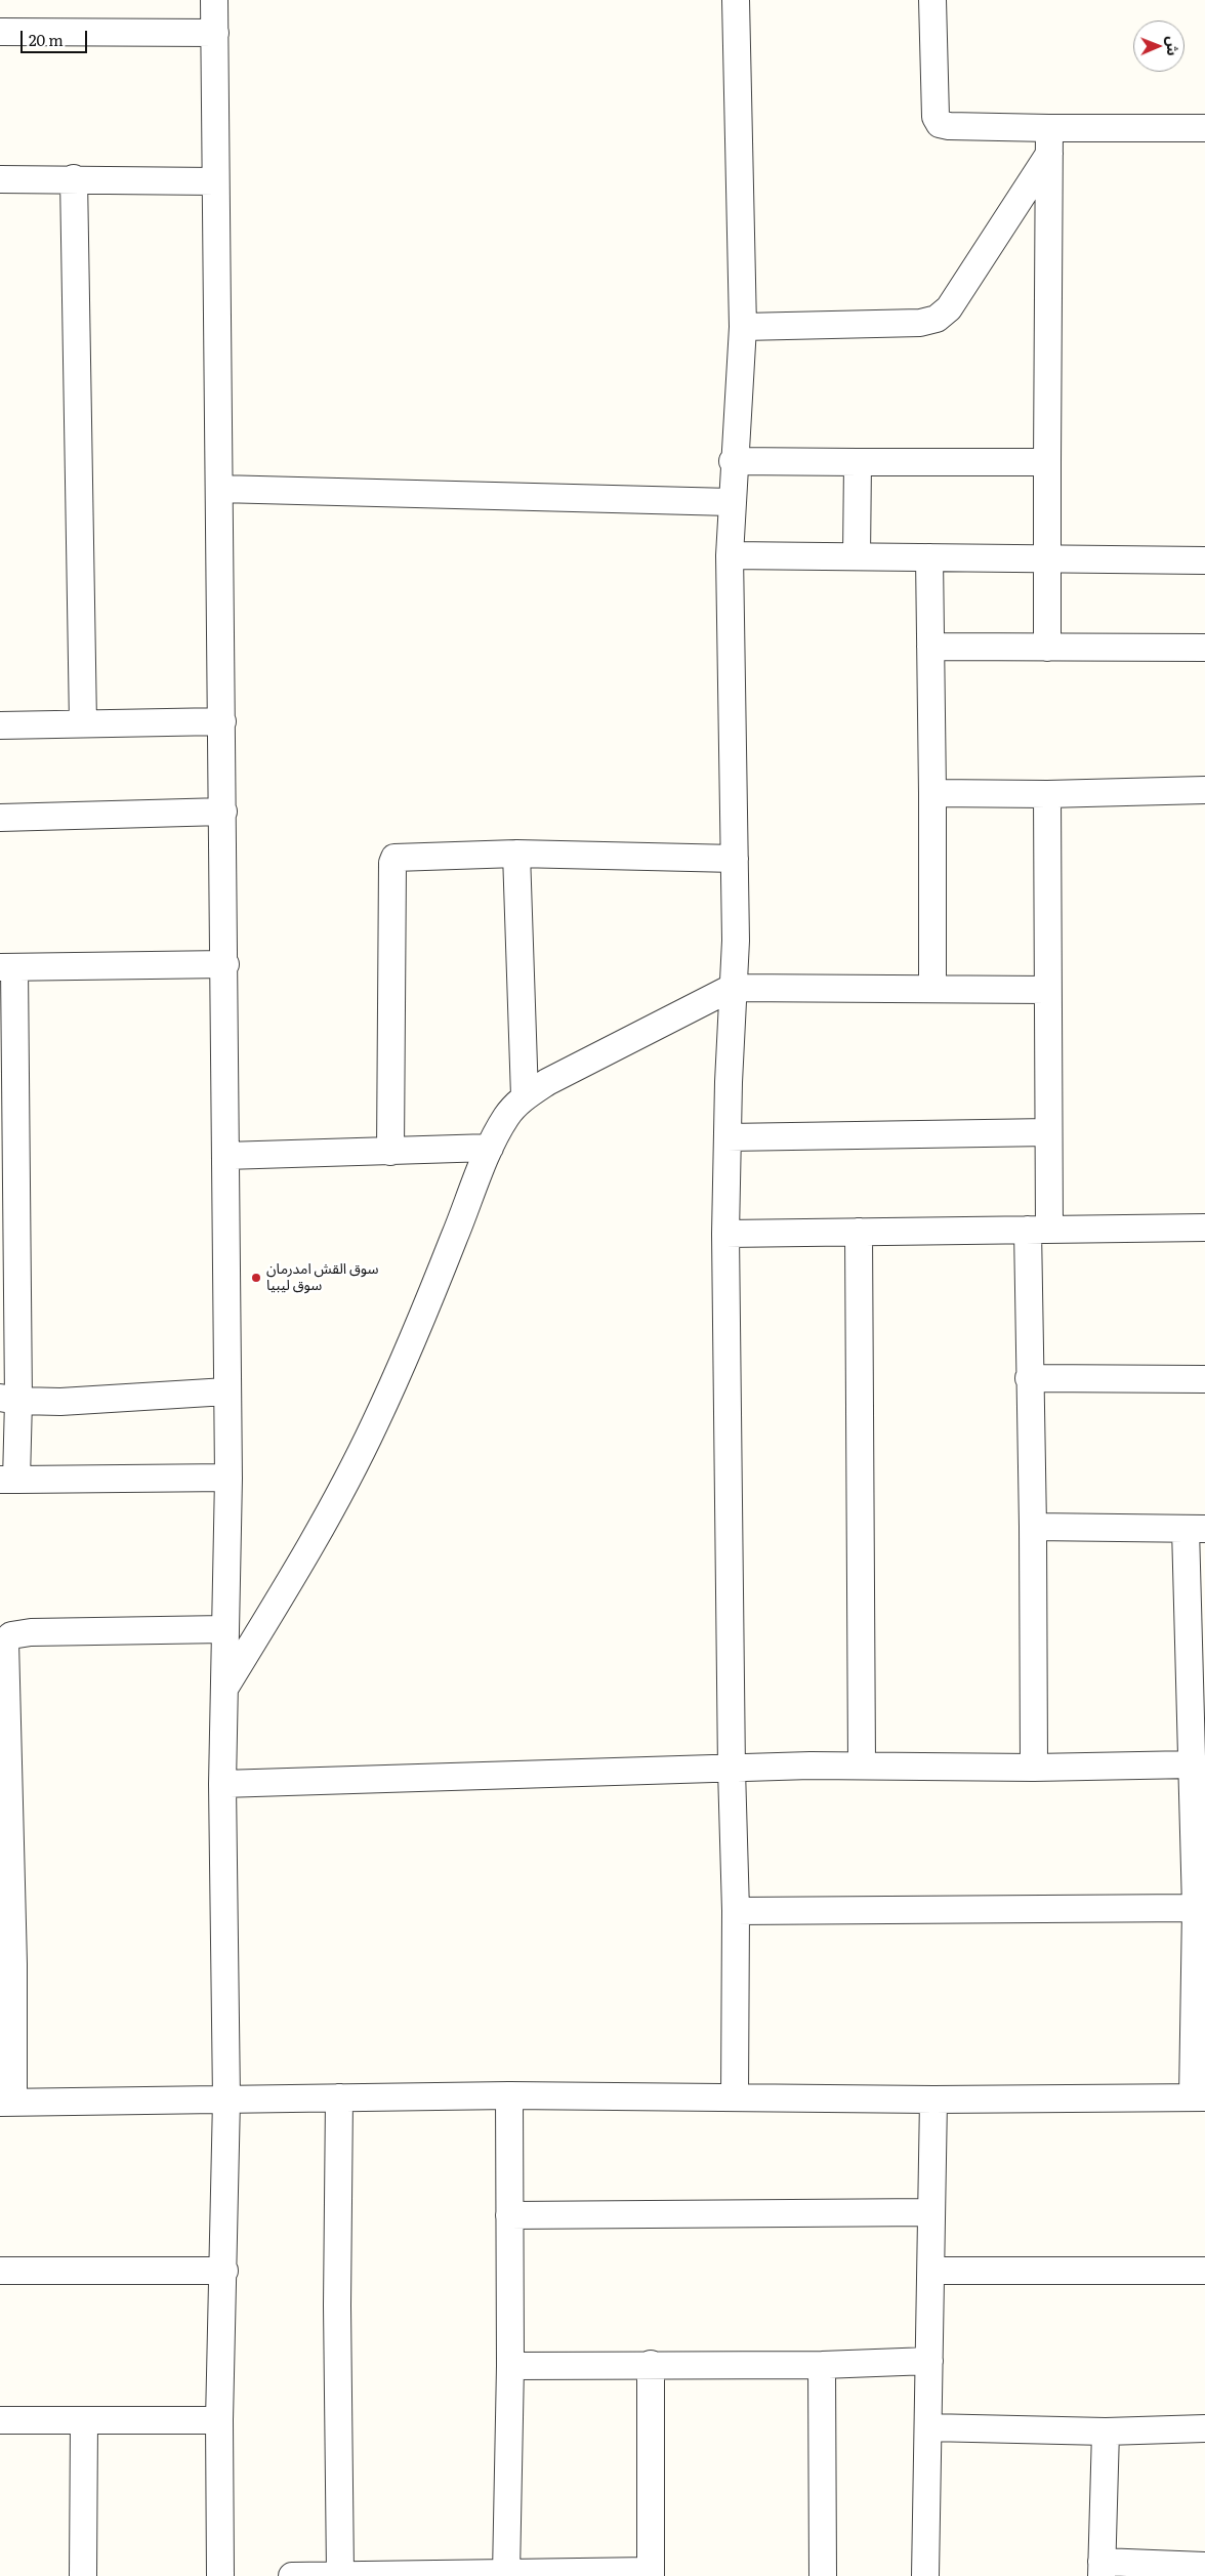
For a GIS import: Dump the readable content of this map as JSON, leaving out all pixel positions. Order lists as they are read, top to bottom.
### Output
{
  "places": ["سوق القش امدرمان سوق ليبيا"],
  "scale_bar": "20 m",
  "north": "right"
}
